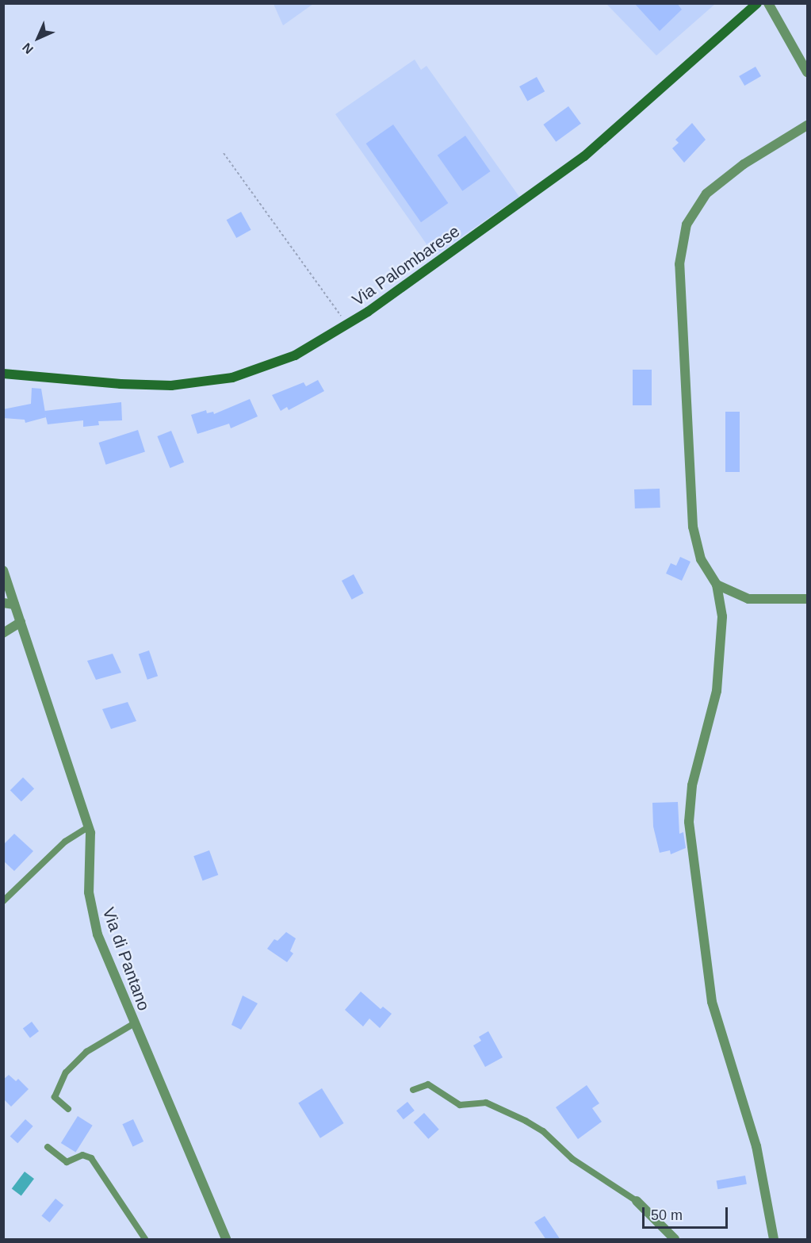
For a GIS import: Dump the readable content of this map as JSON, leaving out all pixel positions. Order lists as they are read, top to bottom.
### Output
{
  "streets": {
    "main road": ["Via Palombarese"],
    "street": ["Via di Pantano"]
  },
  "scale_bar": "50 m",
  "north": "bottom left"
}
